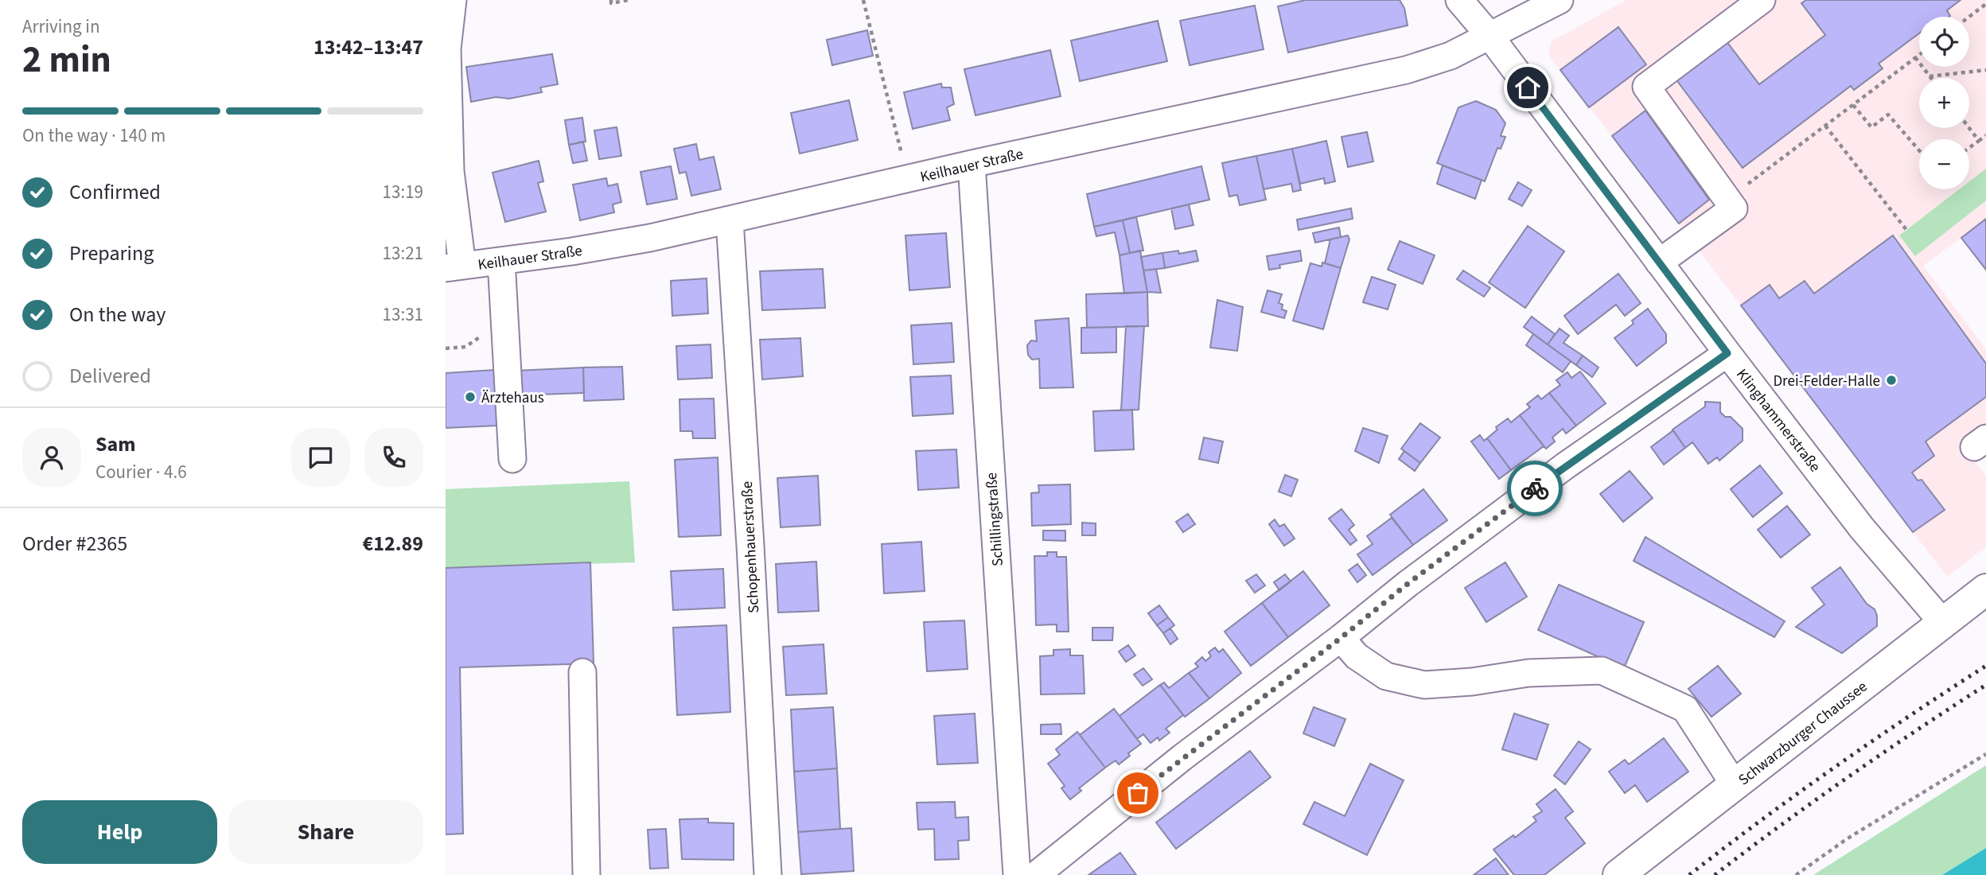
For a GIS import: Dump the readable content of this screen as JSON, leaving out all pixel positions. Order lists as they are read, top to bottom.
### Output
{
  "streets": {
    "main road": ["Schwarzburger Chaussee"],
    "street": [
      "Keilhauer Straße",
      "Klinghammerstraße",
      "Schillingstraße",
      "Schopenhauerstraße"
    ]
  },
  "crossings": [
    ["Keilhauer Straße", "Klinghammerstraße"],
    ["Keilhauer Straße", "Schillingstraße"],
    ["Keilhauer Straße", "Schopenhauerstraße"],
    ["Klinghammerstraße", "Schwarzburger Chaussee"]
  ],
  "places": ["Drei-Felder-Halle", "Ärztehaus"],
  "page": {
    "heading": ["2 min", "Arriving in", "13:42–13:47"],
    "panel": [
      "Sam",
      "Courier · 4.6",
      "Order #2365",
      "€12.89"
    ],
    "map_buttons": ["+", "−"],
    "bar": "On the way · 140 m",
    "list": [
      ["Confirmed", "13:19"],
      ["Preparing", "13:21"],
      ["On the way", "13:31"],
      "Delivered"
    ],
    "buttons": ["Help", "Share"]
  }
}
